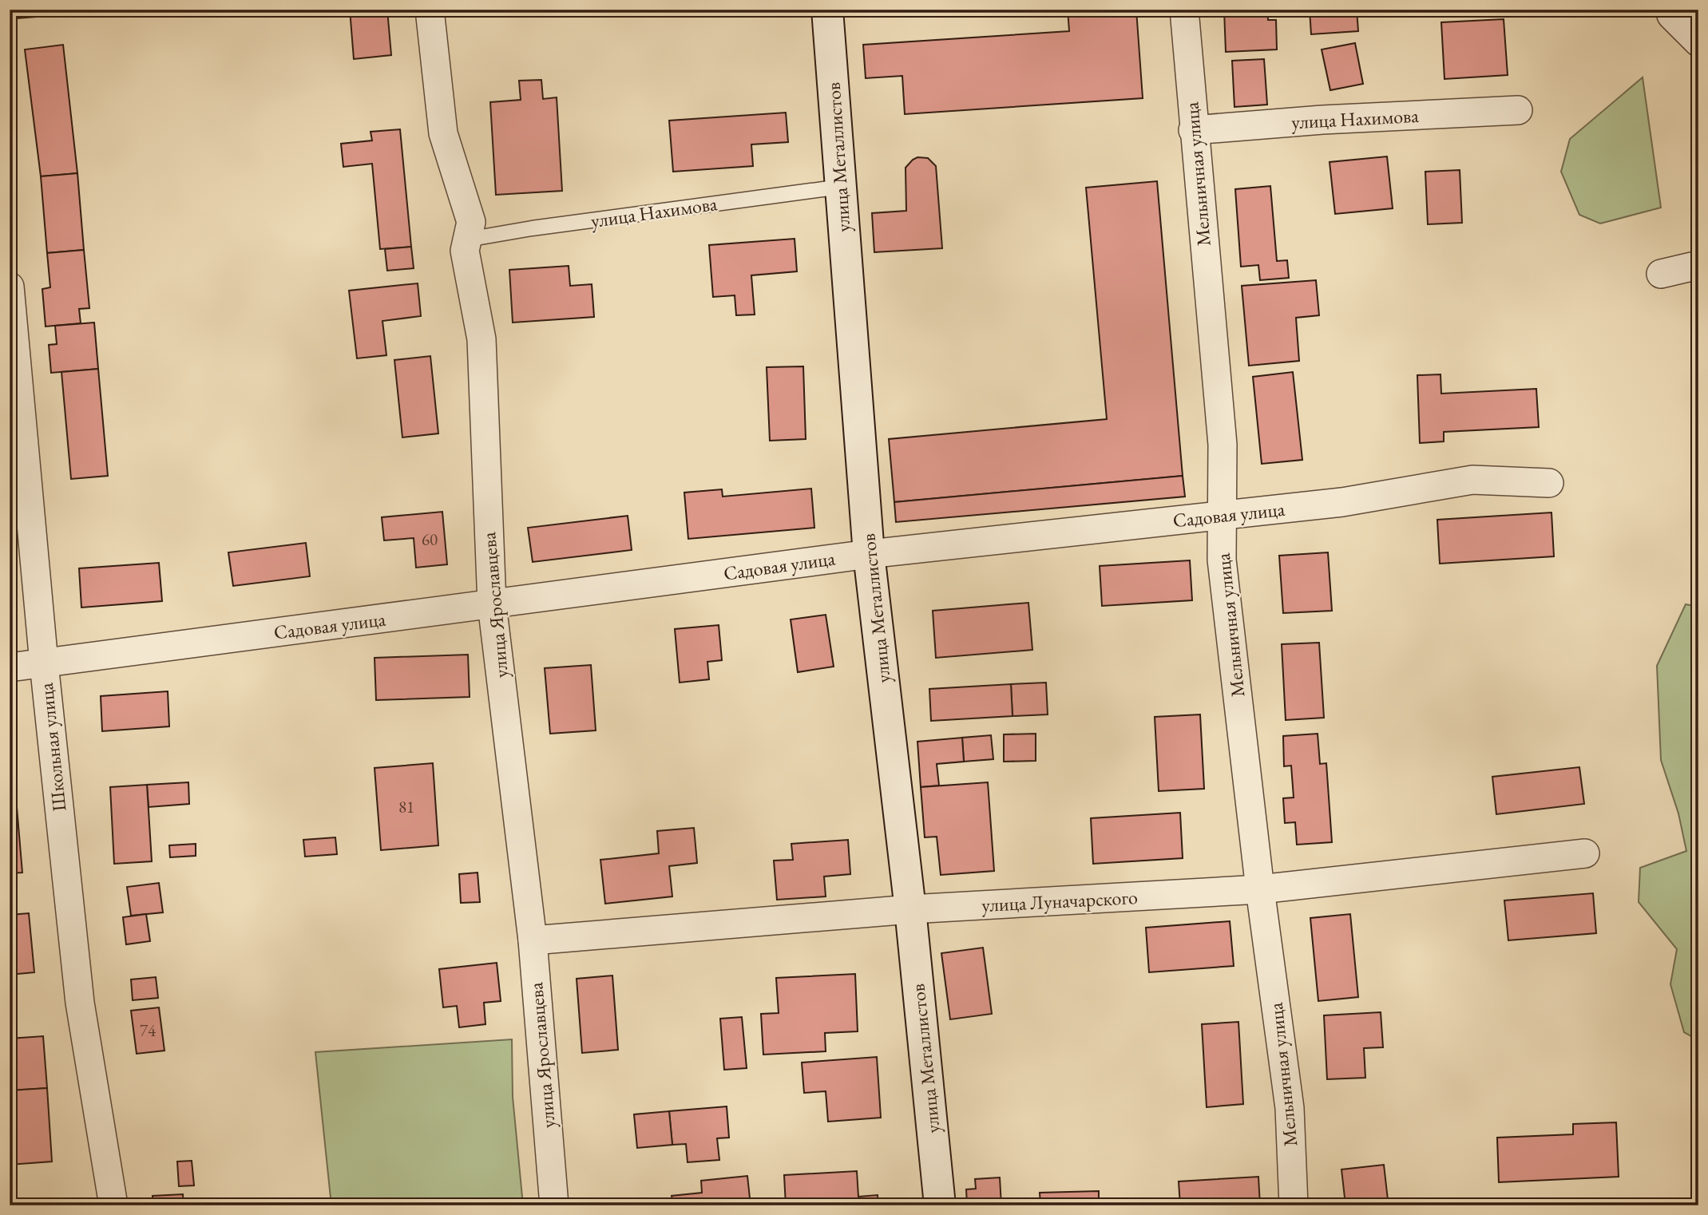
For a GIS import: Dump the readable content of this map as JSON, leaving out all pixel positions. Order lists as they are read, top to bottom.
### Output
{
  "streets": {
    "street": [
      "улица Нахимова",
      "улица Металлистов",
      "Мельничная улица",
      "Садовая улица",
      "улица Ярославцева",
      "Школьная улица",
      "улица Луначарского"
    ]
  },
  "crossings": [
    ["улица Нахимова", "улица Металлистов"],
    ["улица Нахимова", "Мельничная улица"],
    ["улица Нахимова", "улица Ярославцева"],
    ["улица Металлистов", "Садовая улица"],
    ["улица Металлистов", "улица Луначарского"],
    ["Мельничная улица", "Садовая улица"],
    ["Мельничная улица", "улица Луначарского"],
    ["Садовая улица", "улица Ярославцева"],
    ["Садовая улица", "Школьная улица"],
    ["улица Ярославцева", "улица Луначарского"]
  ],
  "house_numbers": ["60", "81", "74"]
}
